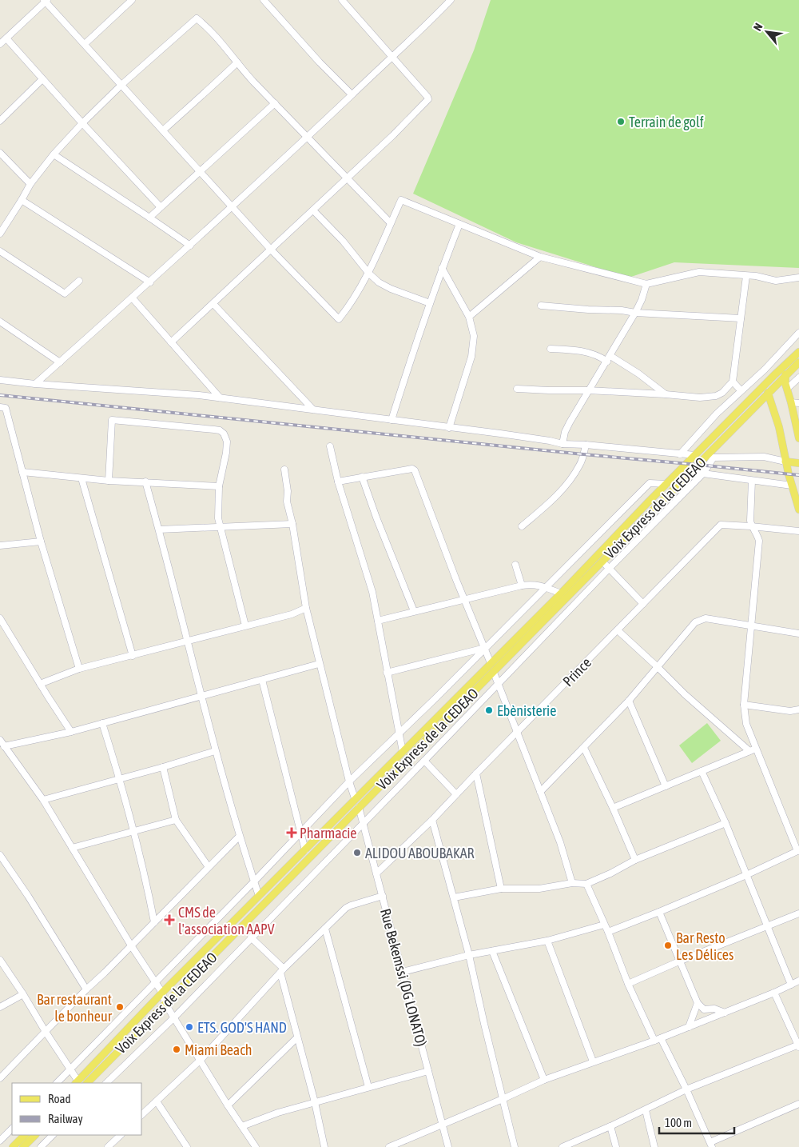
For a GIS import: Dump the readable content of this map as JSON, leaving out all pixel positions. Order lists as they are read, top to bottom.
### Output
{
  "streets": {
    "main road": ["Voix Express de la CEDEAO"],
    "street": ["Prince", "Rue Bekemssi (DG LONATO)"]
  },
  "crossings": [
    ["Voix Express de la CEDEAO", "Rue Bekemssi (DG LONATO)"],
    ["Prince", "Rue Bekemssi (DG LONATO)"]
  ],
  "places": {
    "other": [
      "Terrain de golf",
      "Ebènisterie",
      "ALIDOU ABOUBAKAR",
      "Bar Resto Les Délices",
      "Bar restaurant le bonheur",
      "ETS. GOD'S HAND",
      "Miami Beach"
    ],
    "health": ["Pharmacie", "CMS de l'association AAPV"]
  },
  "legend": ["Road", "Railway"],
  "scale_bar": "100 m",
  "north": "top left"
}
